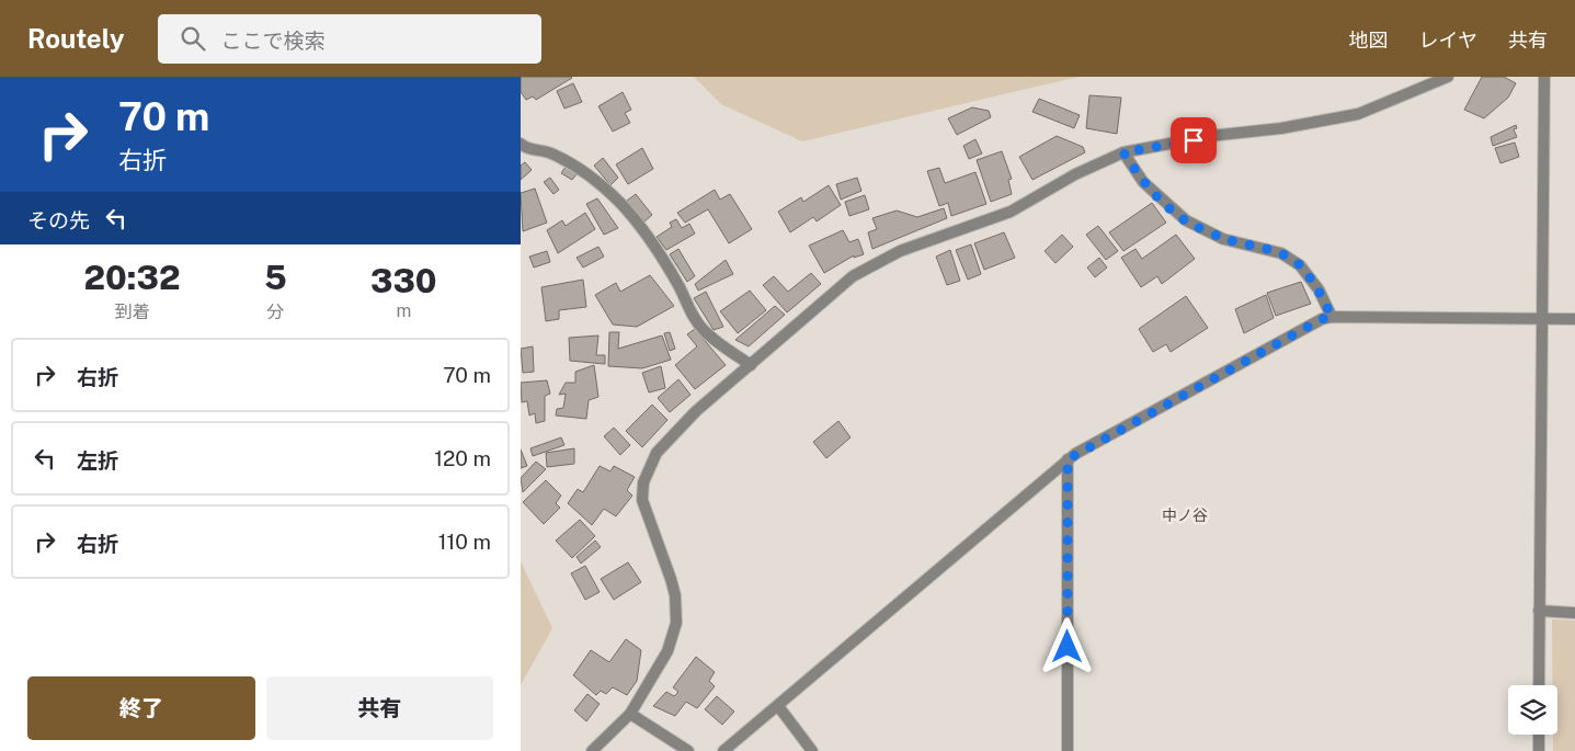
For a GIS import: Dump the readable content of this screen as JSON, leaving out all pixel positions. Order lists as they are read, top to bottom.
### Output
{
  "districts": ["中ノ谷"],
  "page": {
    "header": "Routely",
    "search": "ここで検索",
    "nav": ["地図", "レイヤ", "共有"],
    "turn": ["70 m", "右折"],
    "then": "その先",
    "eta": [
      "20:32",
      "到着",
      "5",
      "分",
      "330",
      "m"
    ],
    "list": [
      {
        "name": "右折",
        "value": "70 m"
      },
      {
        "name": "左折",
        "value": "120 m"
      },
      {
        "name": "右折",
        "value": "110 m"
      }
    ],
    "buttons": ["終了", "共有"]
  }
}
